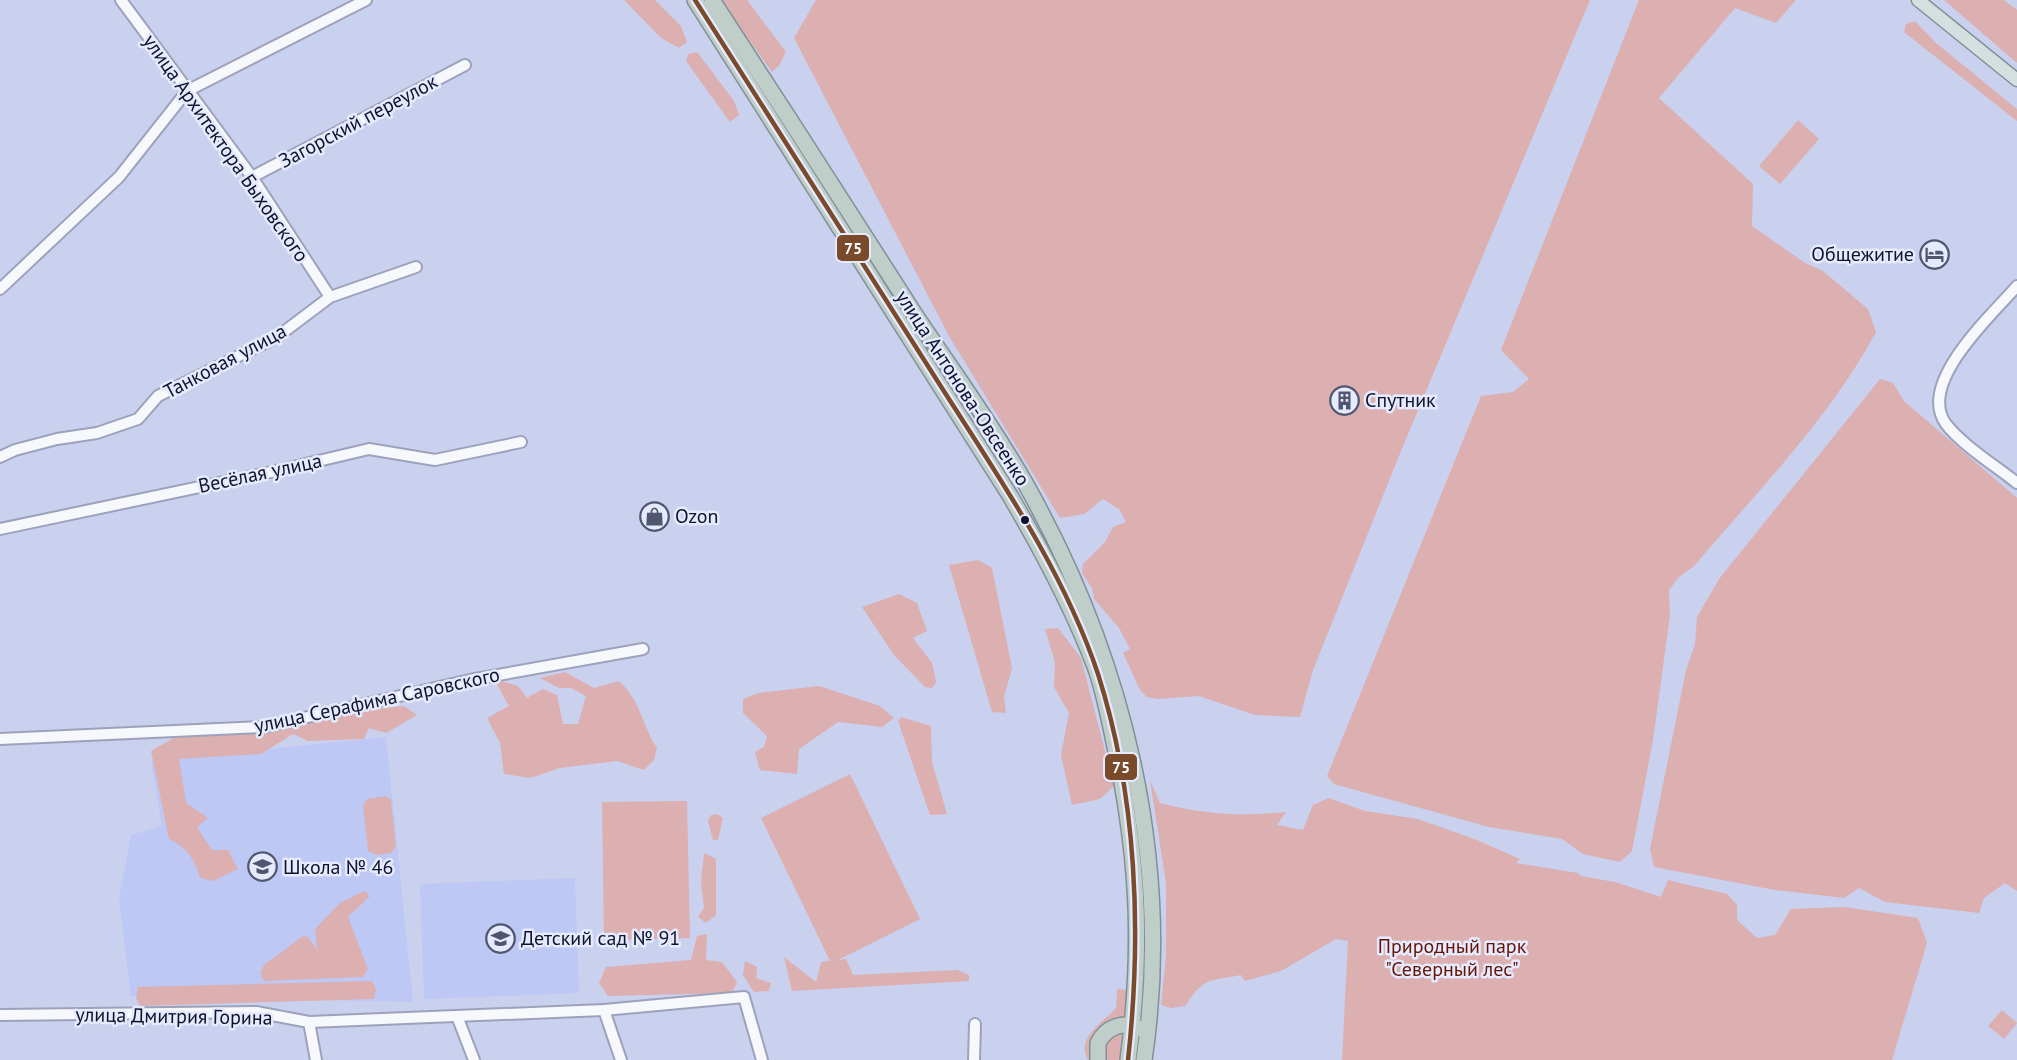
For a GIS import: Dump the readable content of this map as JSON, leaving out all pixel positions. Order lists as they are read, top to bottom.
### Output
{
  "streets": {
    "highway": ["улица Антонова-Овсеенко"],
    "street": [
      "Загорский переулок",
      "улица Архитектора Быховского",
      "Танковая улица",
      "Весёлая улица",
      "улица Серафима Саровского",
      "улица Дмитрия Горина"
    ]
  },
  "crossings": [
    ["Загорский переулок", "улица Архитектора Быховского"],
    ["улица Архитектора Быховского", "Танковая улица"]
  ],
  "parks": ["Природный парк \"Северный лес\""],
  "places": {
    "hotel": ["Общежитие"],
    "building": ["Спутник"],
    "shop": ["Ozon"],
    "school or university": ["Школа № 46", "Детский сад № 91"]
  },
  "lines": ["transit line 75"]
}
